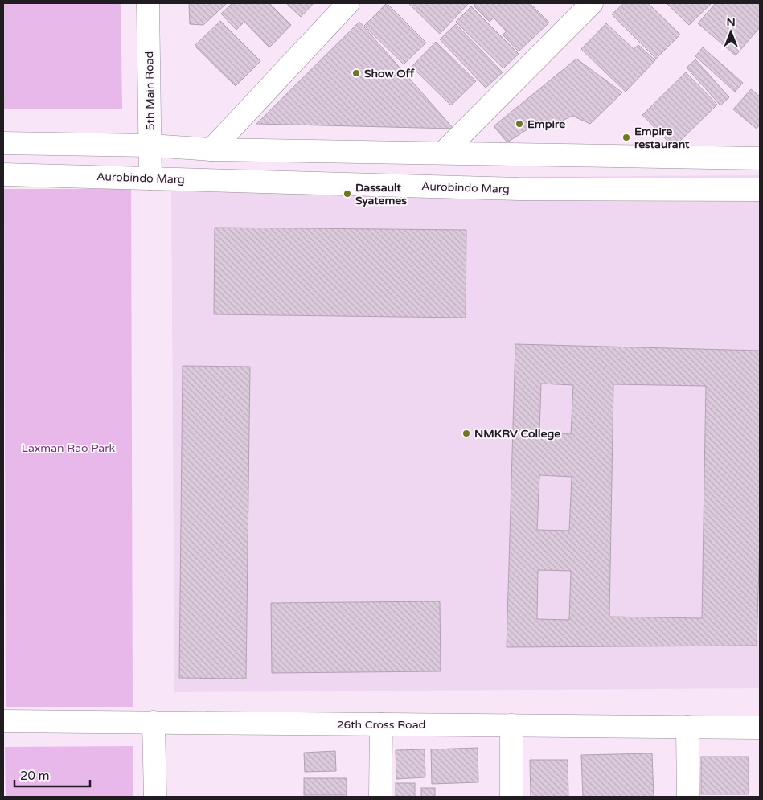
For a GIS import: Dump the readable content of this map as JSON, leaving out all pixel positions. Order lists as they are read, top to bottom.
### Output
{
  "streets": {
    "street": ["5th Main Road", "Aurobindo Marg", "26th Cross Road"]
  },
  "crossings": [
    ["5th Main Road", "Aurobindo Marg"]
  ],
  "parks": ["Laxman Rao Park"],
  "places": [
    "Show Off",
    "Empire",
    "Empire restaurant",
    "Dassault Syatemes",
    "NMKRV College"
  ],
  "scale_bar": "20 m",
  "north": "top"
}
